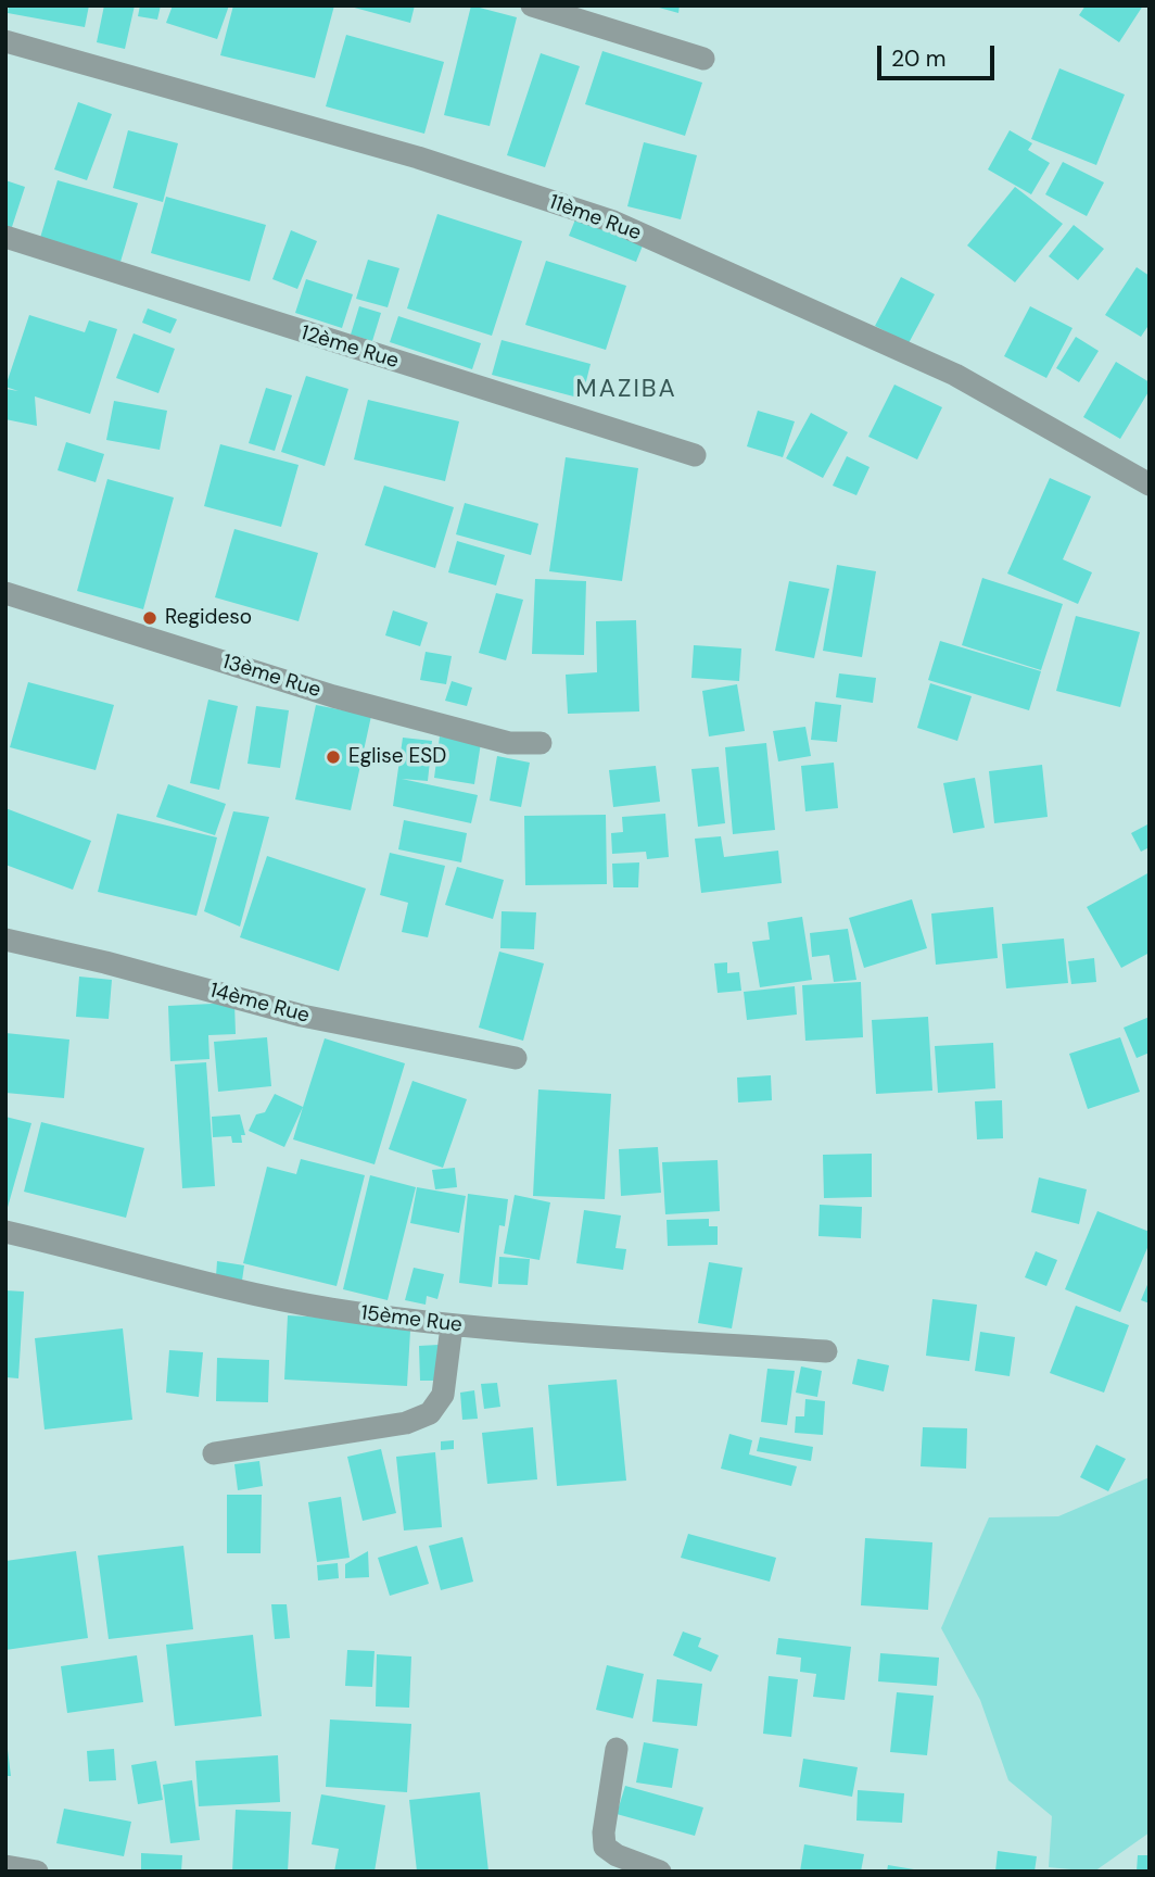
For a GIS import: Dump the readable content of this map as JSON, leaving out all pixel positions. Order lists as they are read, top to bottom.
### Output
{
  "streets": {
    "street": [
      "11ème Rue",
      "12ème Rue",
      "13ème Rue",
      "14ème Rue",
      "15ème Rue"
    ]
  },
  "districts": ["MAZIBA"],
  "places": ["Regideso", "Eglise ESD"],
  "scale_bar": "20 m"
}
